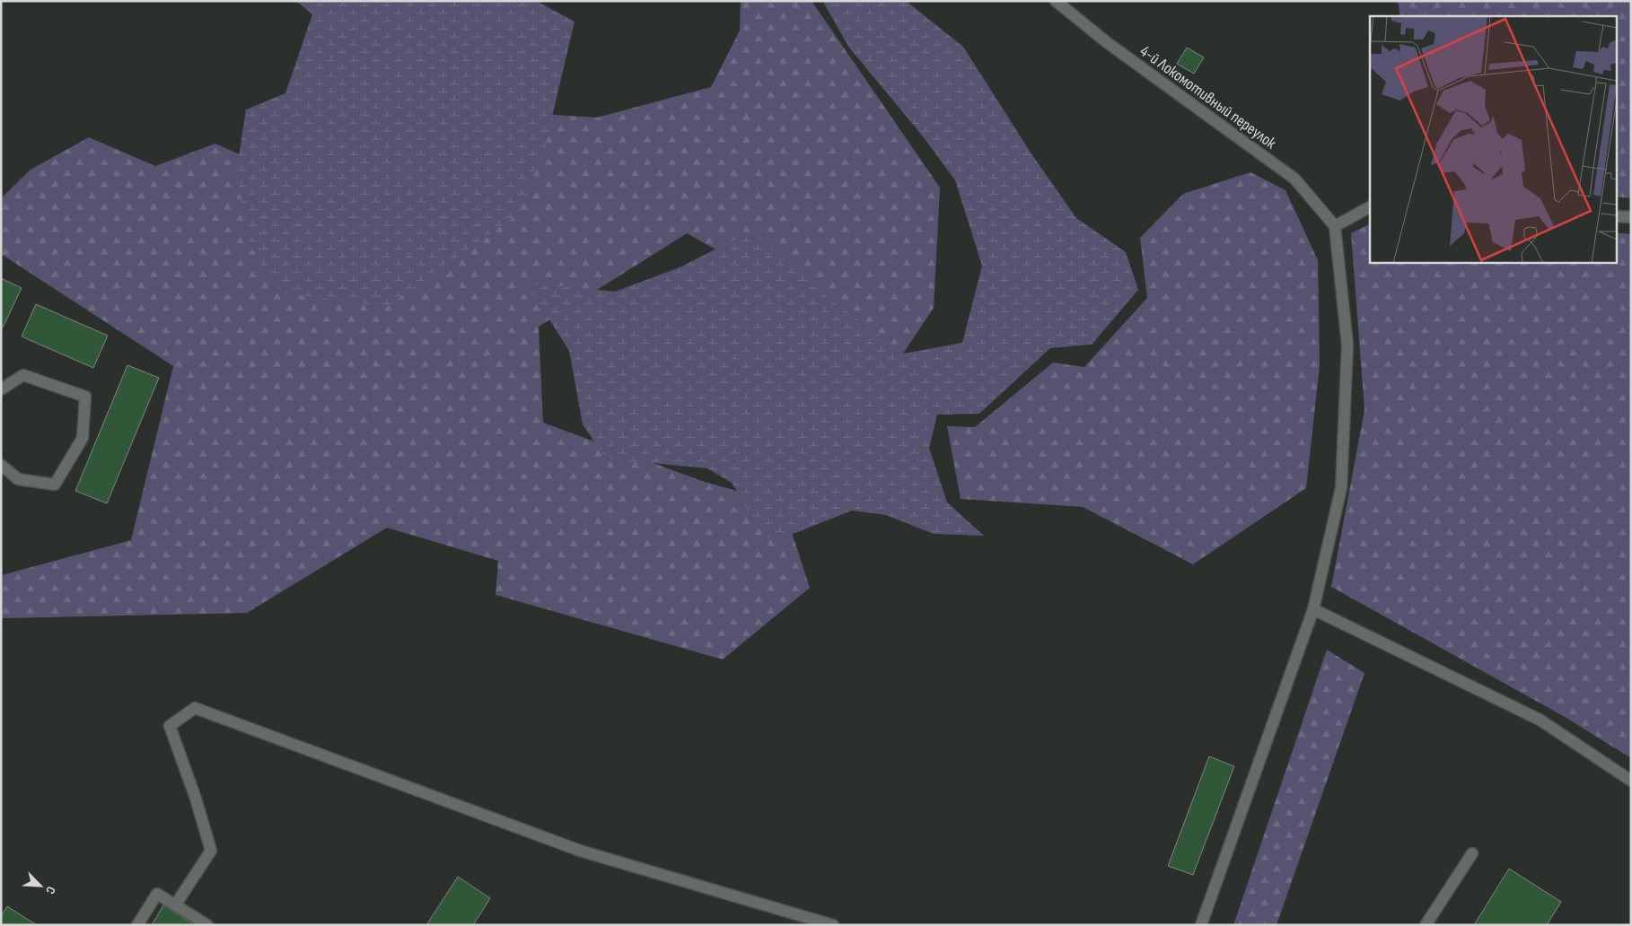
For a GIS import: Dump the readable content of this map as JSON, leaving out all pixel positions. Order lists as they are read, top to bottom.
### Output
{
  "streets": {
    "street": ["4-й Локомотивный переулок"]
  },
  "north": "bottom right"
}
